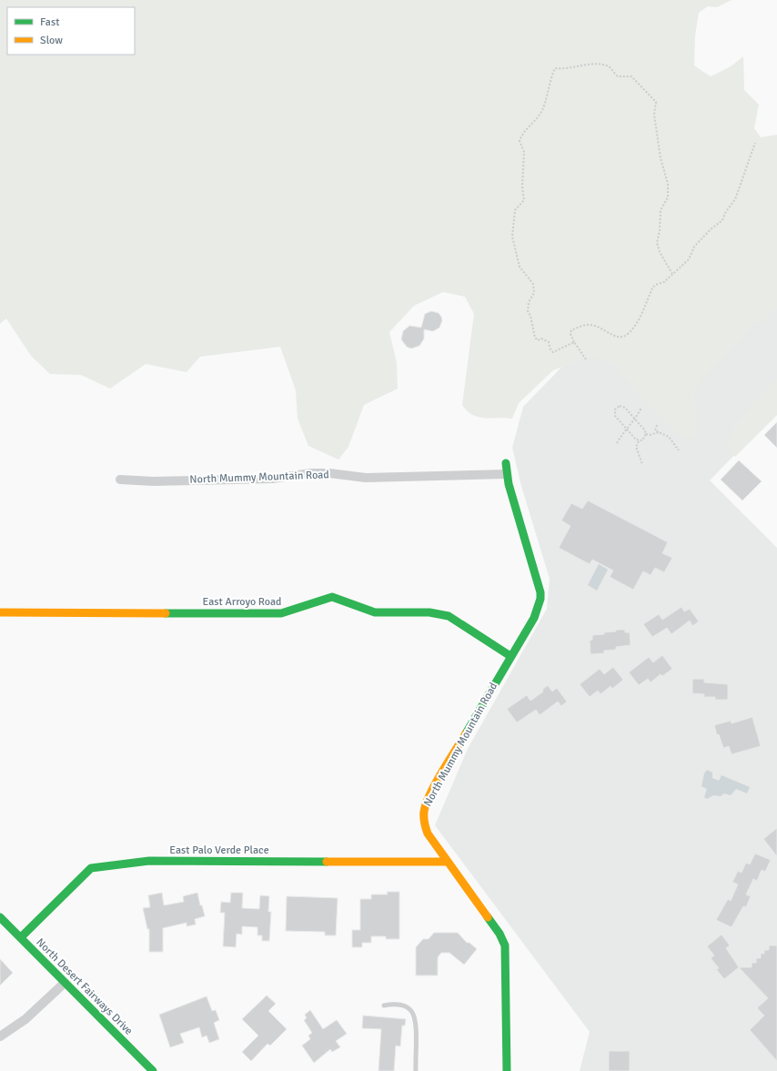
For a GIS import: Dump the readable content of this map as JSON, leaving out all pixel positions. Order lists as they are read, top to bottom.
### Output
{
  "streets": {
    "street": [
      "North Mummy Mountain Road",
      "East Arroyo Road",
      "East Palo Verde Place",
      "North Desert Fairways Drive"
    ]
  },
  "crossings": [
    ["North Mummy Mountain Road", "East Arroyo Road"],
    ["North Mummy Mountain Road", "East Palo Verde Place"],
    ["East Palo Verde Place", "North Desert Fairways Drive"]
  ],
  "legend": ["Fast", "Slow"]
}
